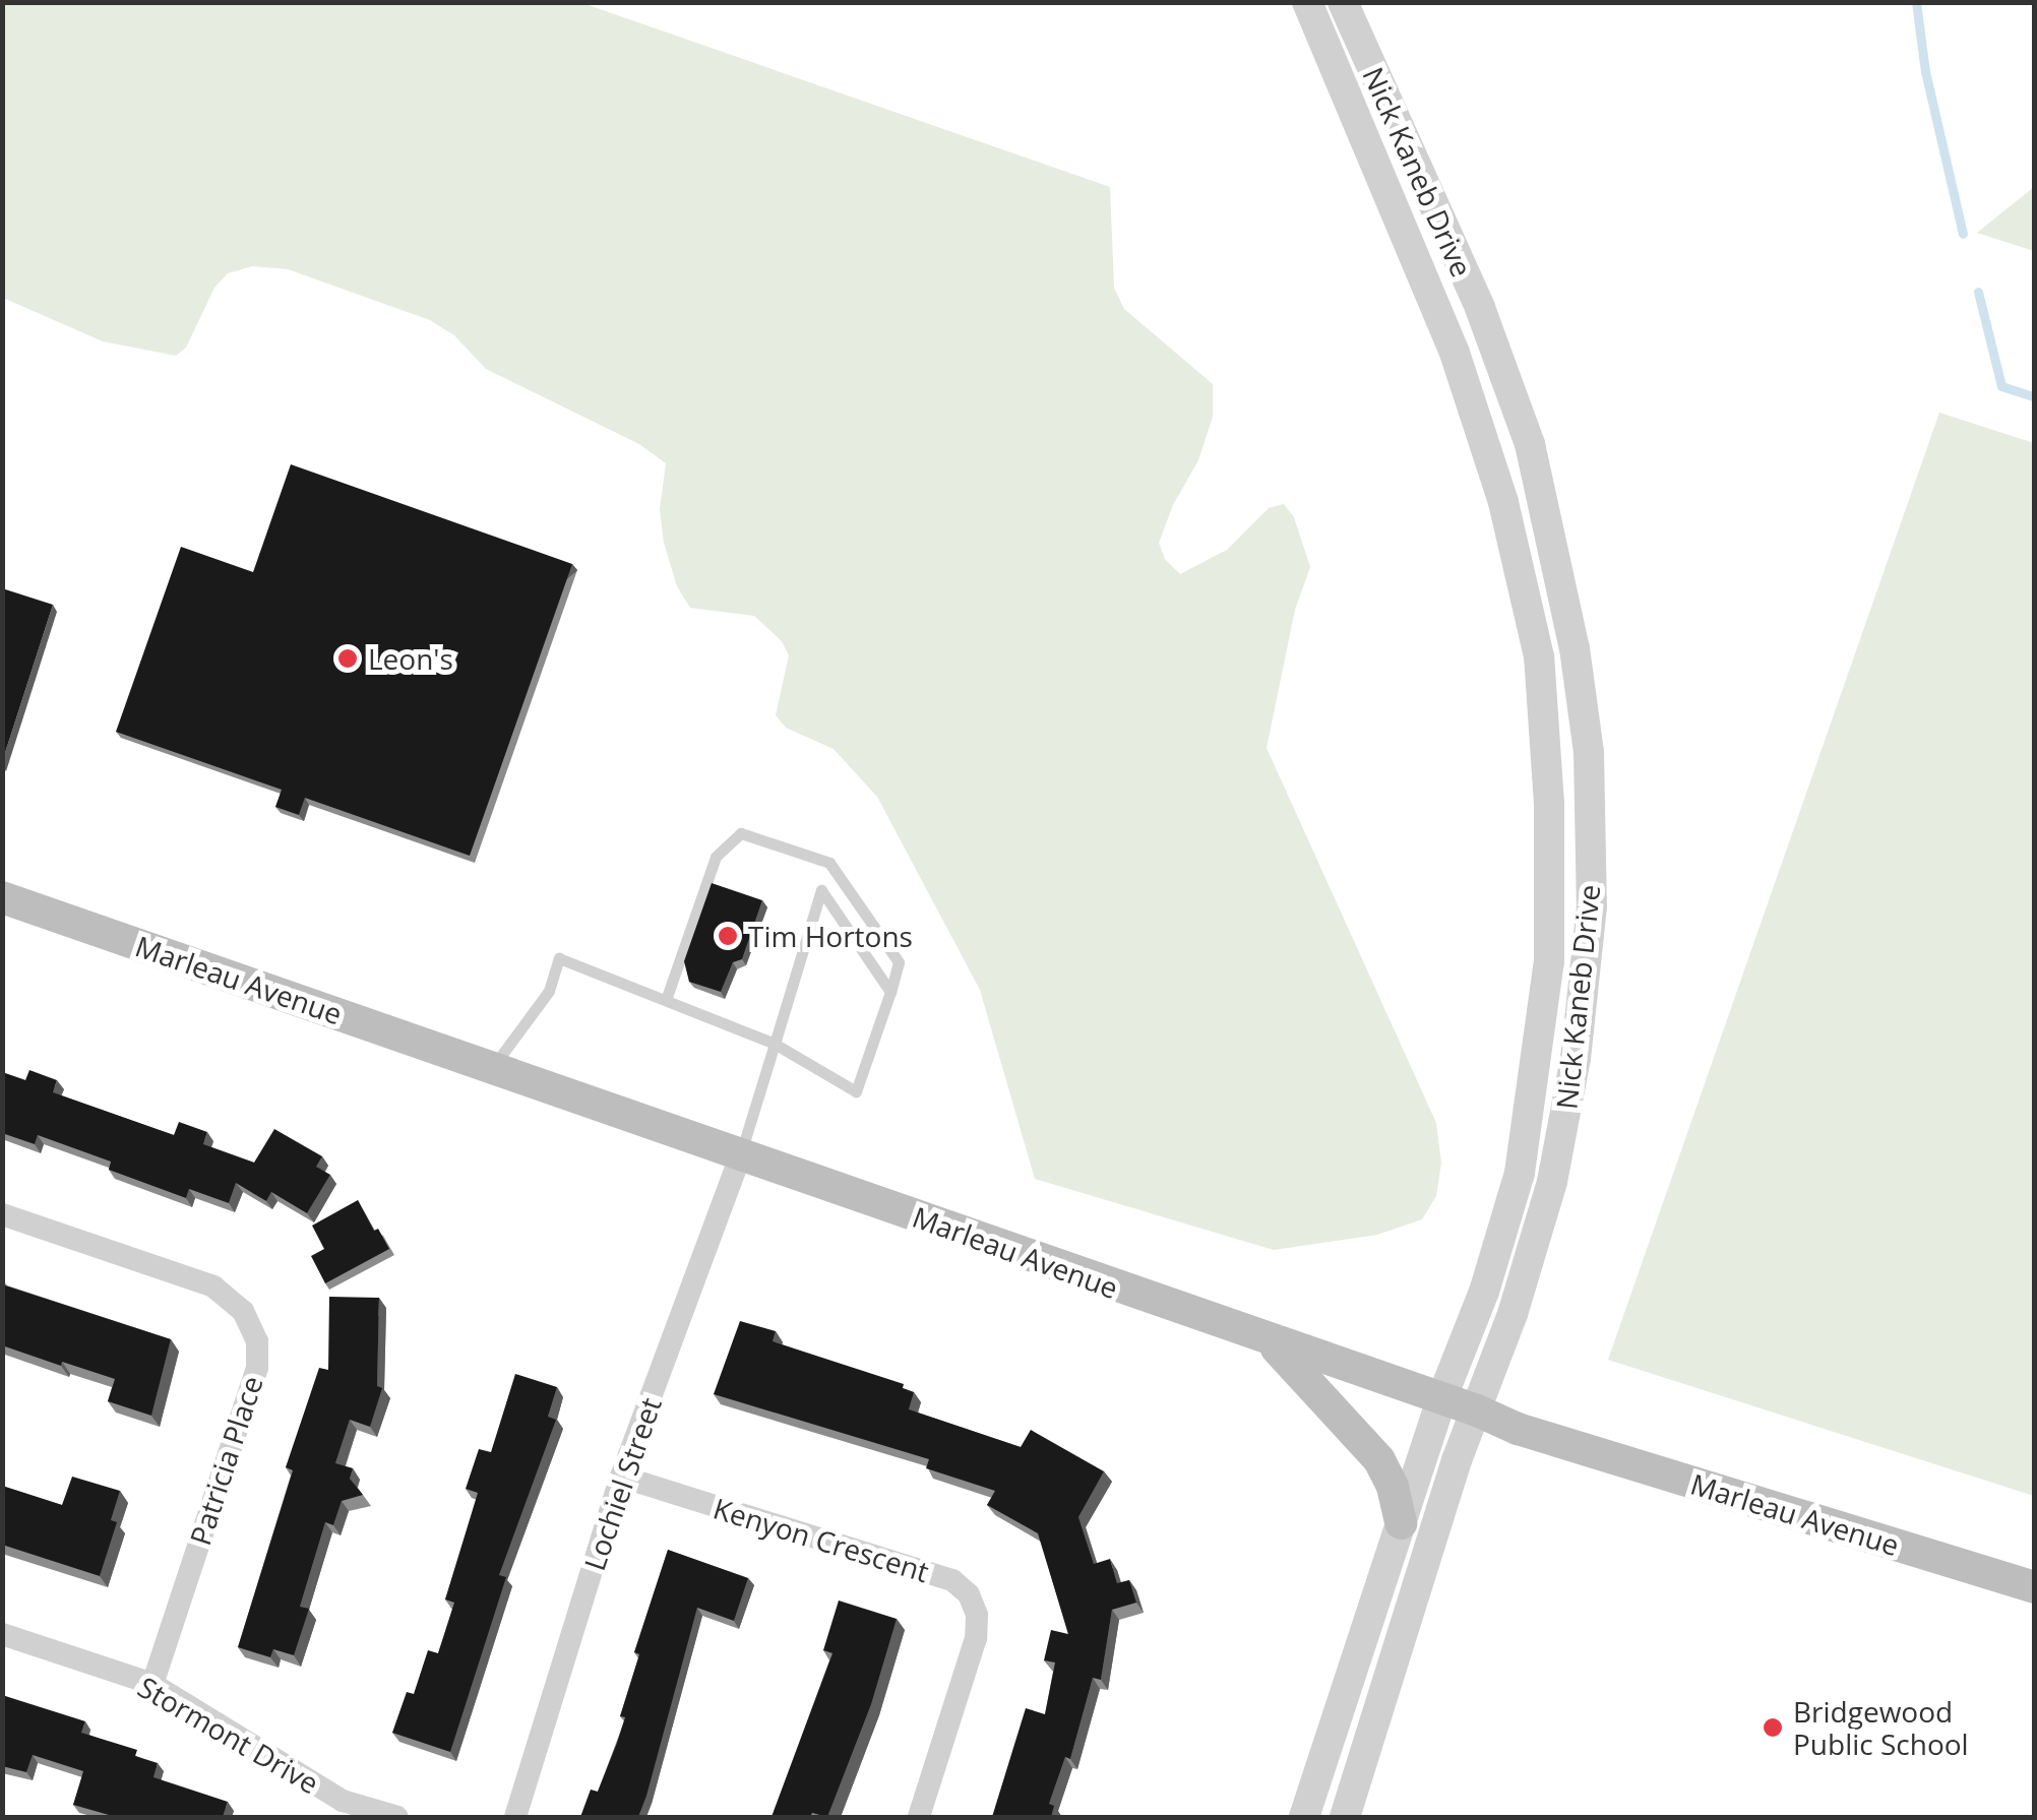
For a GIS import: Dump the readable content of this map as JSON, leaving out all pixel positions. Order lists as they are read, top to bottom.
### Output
{
  "streets": {
    "main road": ["Marleau Avenue"],
    "street": [
      "Nick Kaneb Drive",
      "Patricia Place",
      "Lochiel Street",
      "Kenyon Crescent",
      "Stormont Drive"
    ]
  },
  "crossings": [
    ["Nick Kaneb Drive", "Marleau Avenue"],
    ["Marleau Avenue", "Lochiel Street"],
    ["Patricia Place", "Stormont Drive"],
    ["Lochiel Street", "Kenyon Crescent"]
  ],
  "places": ["Leon's", "Tim Hortons", "Bridgewood Public School"]
}
